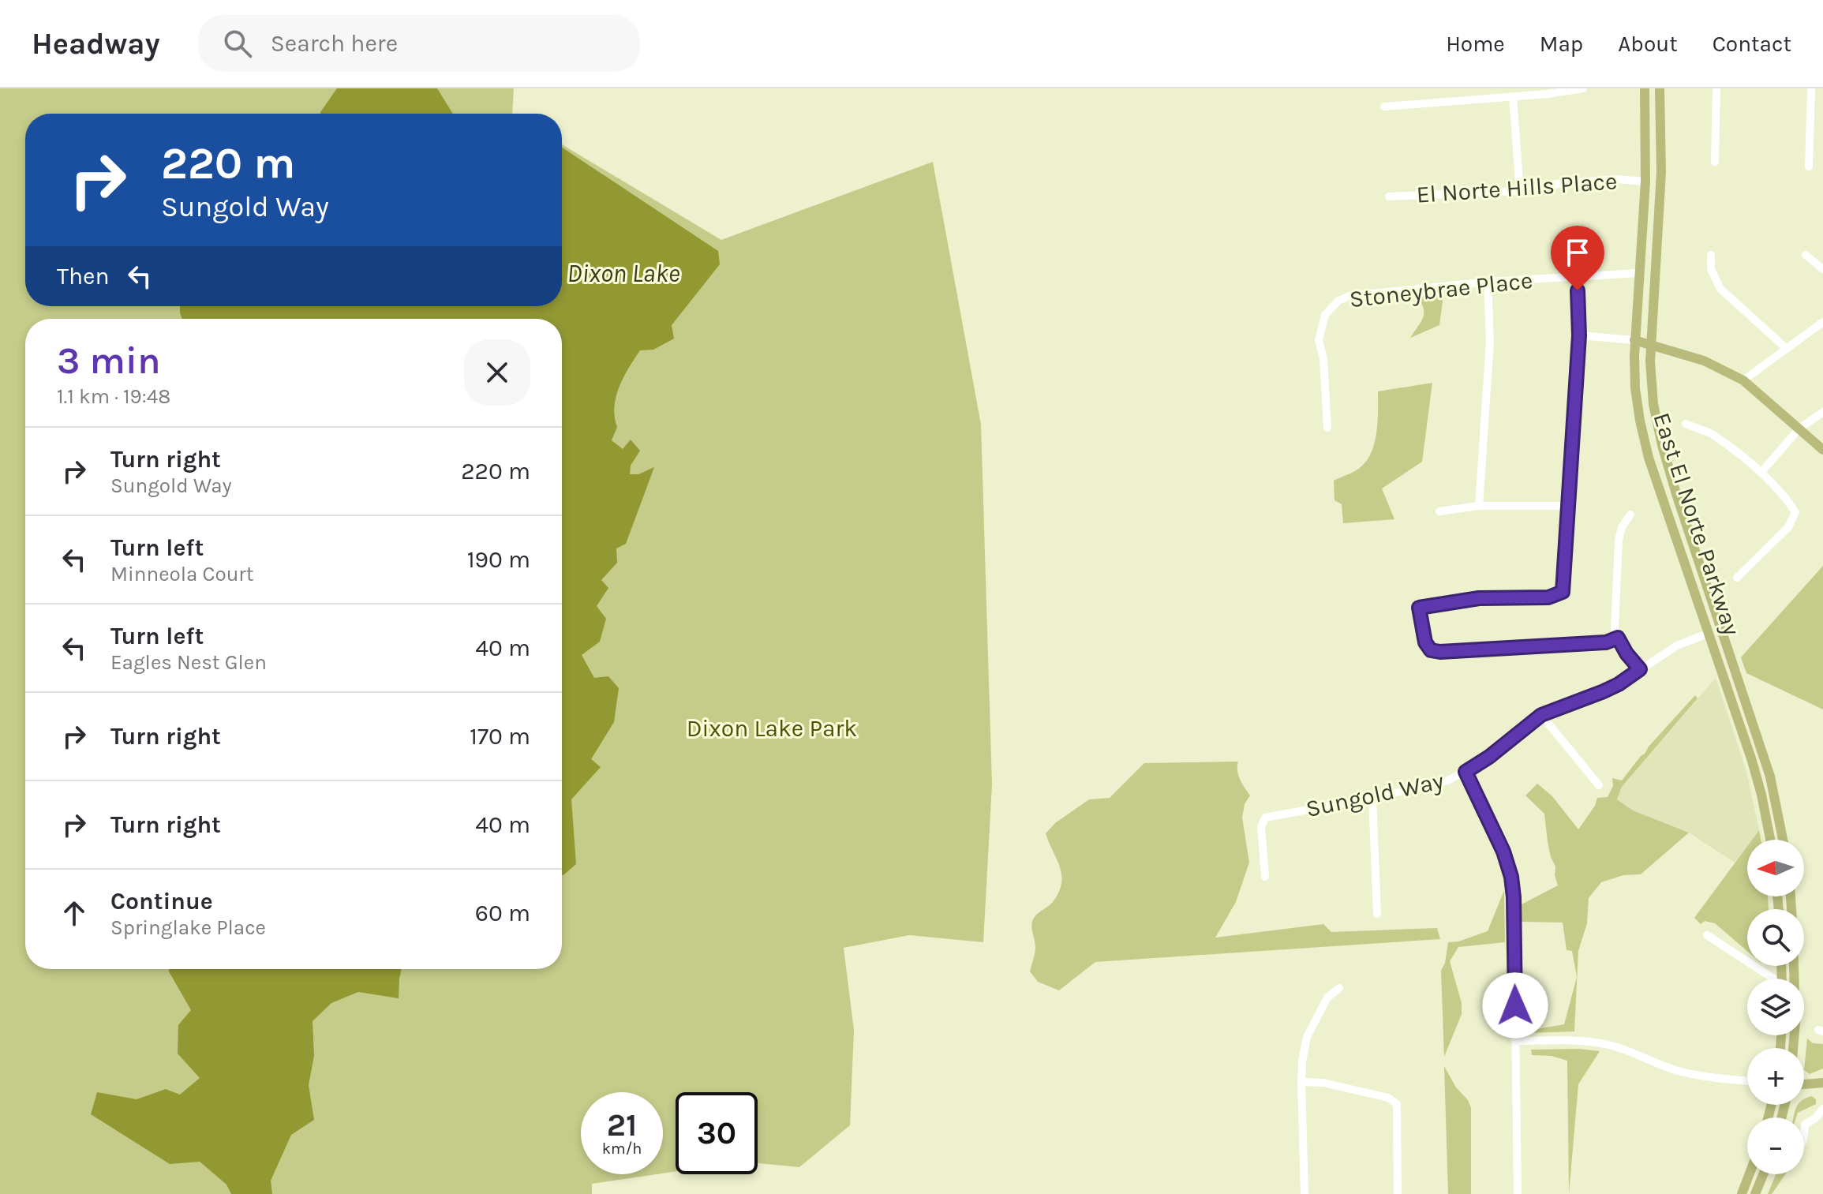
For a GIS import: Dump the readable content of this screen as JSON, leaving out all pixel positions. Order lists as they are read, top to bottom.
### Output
{
  "streets": {
    "main road": ["East El Norte Parkway"],
    "street": ["El Norte Hills Place", "Stoneybrae Place", "Sungold Way"]
  },
  "crossings": [
    ["El Norte Hills Place", "East El Norte Parkway"],
    ["Stoneybrae Place", "East El Norte Parkway"],
    ["East El Norte Parkway", "Sungold Way"]
  ],
  "water": ["Dixon Lake"],
  "parks": ["Dixon Lake Park"],
  "north": "left",
  "page": {
    "header": "Headway",
    "search": "Search here",
    "nav": [
      "Home",
      "Map",
      "About",
      "Contact"
    ],
    "turn": ["220 m", "Sungold Way"],
    "then": "Then",
    "heading": ["3 min", "1.1 km · 19:48"],
    "list": [
      {
        "name": "Turn right",
        "note": "Sungold Way",
        "value": "220 m"
      },
      {
        "name": "Turn left",
        "note": "Minneola Court",
        "value": "190 m"
      },
      {
        "name": "Turn left",
        "note": "Eagles Nest Glen",
        "value": "40 m"
      },
      {
        "name": "Turn right",
        "value": "170 m"
      },
      {
        "name": "Turn right",
        "value": "40 m"
      },
      {
        "name": "Continue",
        "note": "Springlake Place",
        "value": "60 m"
      }
    ],
    "map_buttons": ["+", "−"],
    "speed": "21 km/h",
    "limit": "30"
  }
}
